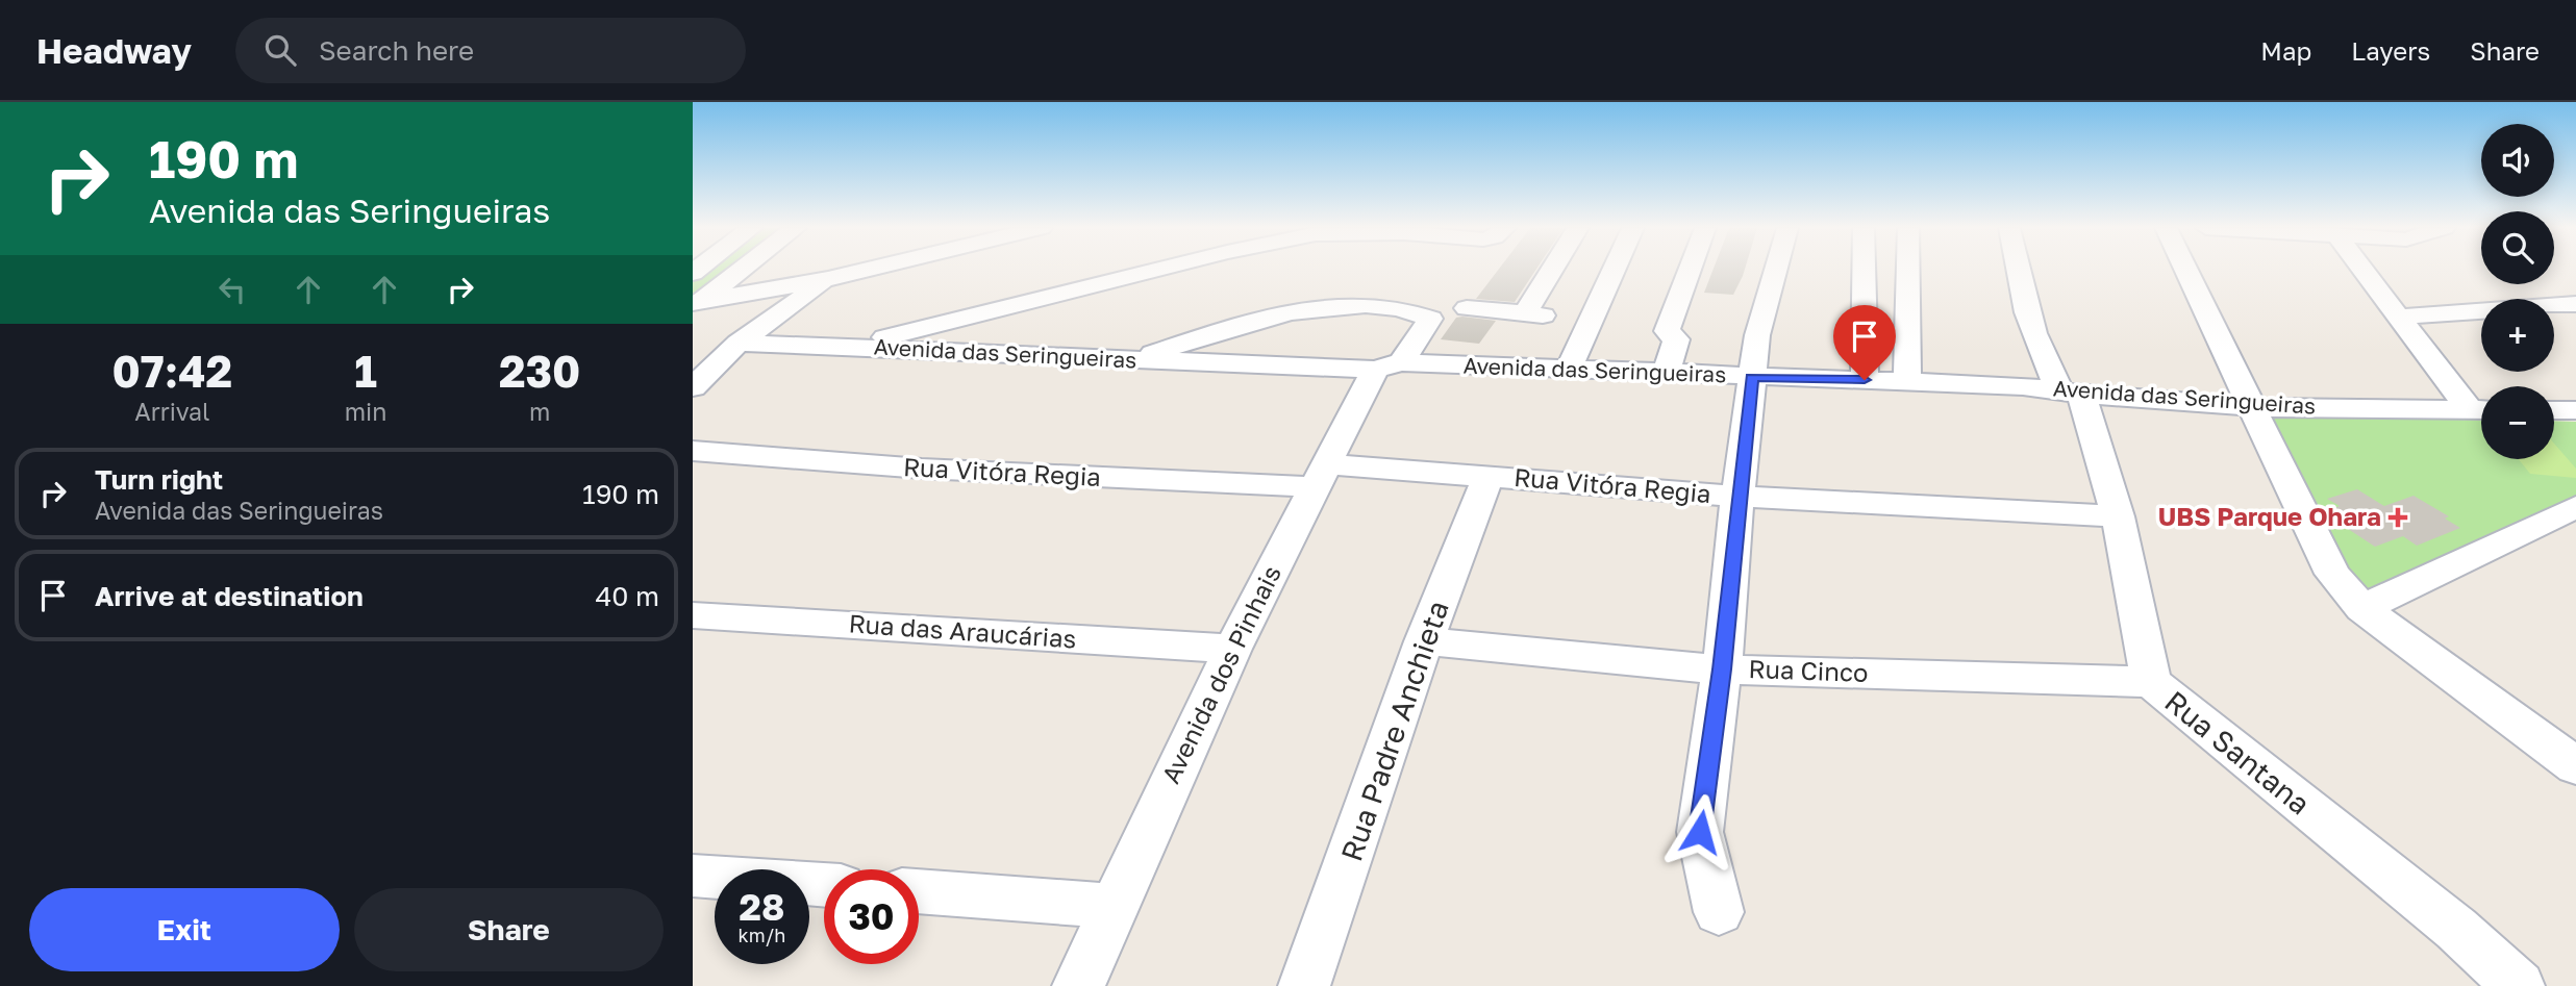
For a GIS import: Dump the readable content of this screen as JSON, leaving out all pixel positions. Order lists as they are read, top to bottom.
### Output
{
  "streets": {
    "street": [
      "Avenida das Seringueiras",
      "Rua Vitóra Regia",
      "Rua das Araucárias",
      "Rua Cinco",
      "Avenida dos Pinhais",
      "Rua Padre Anchieta",
      "Rua Santana"
    ]
  },
  "crossings": [
    ["Avenida das Seringueiras", "Avenida dos Pinhais"],
    ["Avenida das Seringueiras", "Rua Santana"],
    ["Rua Vitóra Regia", "Avenida dos Pinhais"],
    ["Rua Vitóra Regia", "Rua Padre Anchieta"],
    ["Rua Vitóra Regia", "Rua Santana"],
    ["Rua das Araucárias", "Avenida dos Pinhais"],
    ["Rua Cinco", "Rua Padre Anchieta"],
    ["Rua Cinco", "Rua Santana"]
  ],
  "places": {
    "health": ["UBS Parque Ohara"]
  },
  "page": {
    "header": "Headway",
    "search": "Search here",
    "nav": ["Map", "Layers", "Share"],
    "turn": ["190 m", "Avenida das Seringueiras"],
    "map_buttons": ["+", "−"],
    "eta": [
      "07:42",
      "Arrival",
      "1",
      "min",
      "230",
      "m"
    ],
    "list": [
      {
        "name": "Turn right",
        "note": "Avenida das Seringueiras",
        "value": "190 m"
      },
      {
        "name": "Arrive at destination",
        "value": "40 m"
      }
    ],
    "speed": "28 km/h",
    "limit": "30",
    "buttons": ["Exit", "Share"]
  }
}
